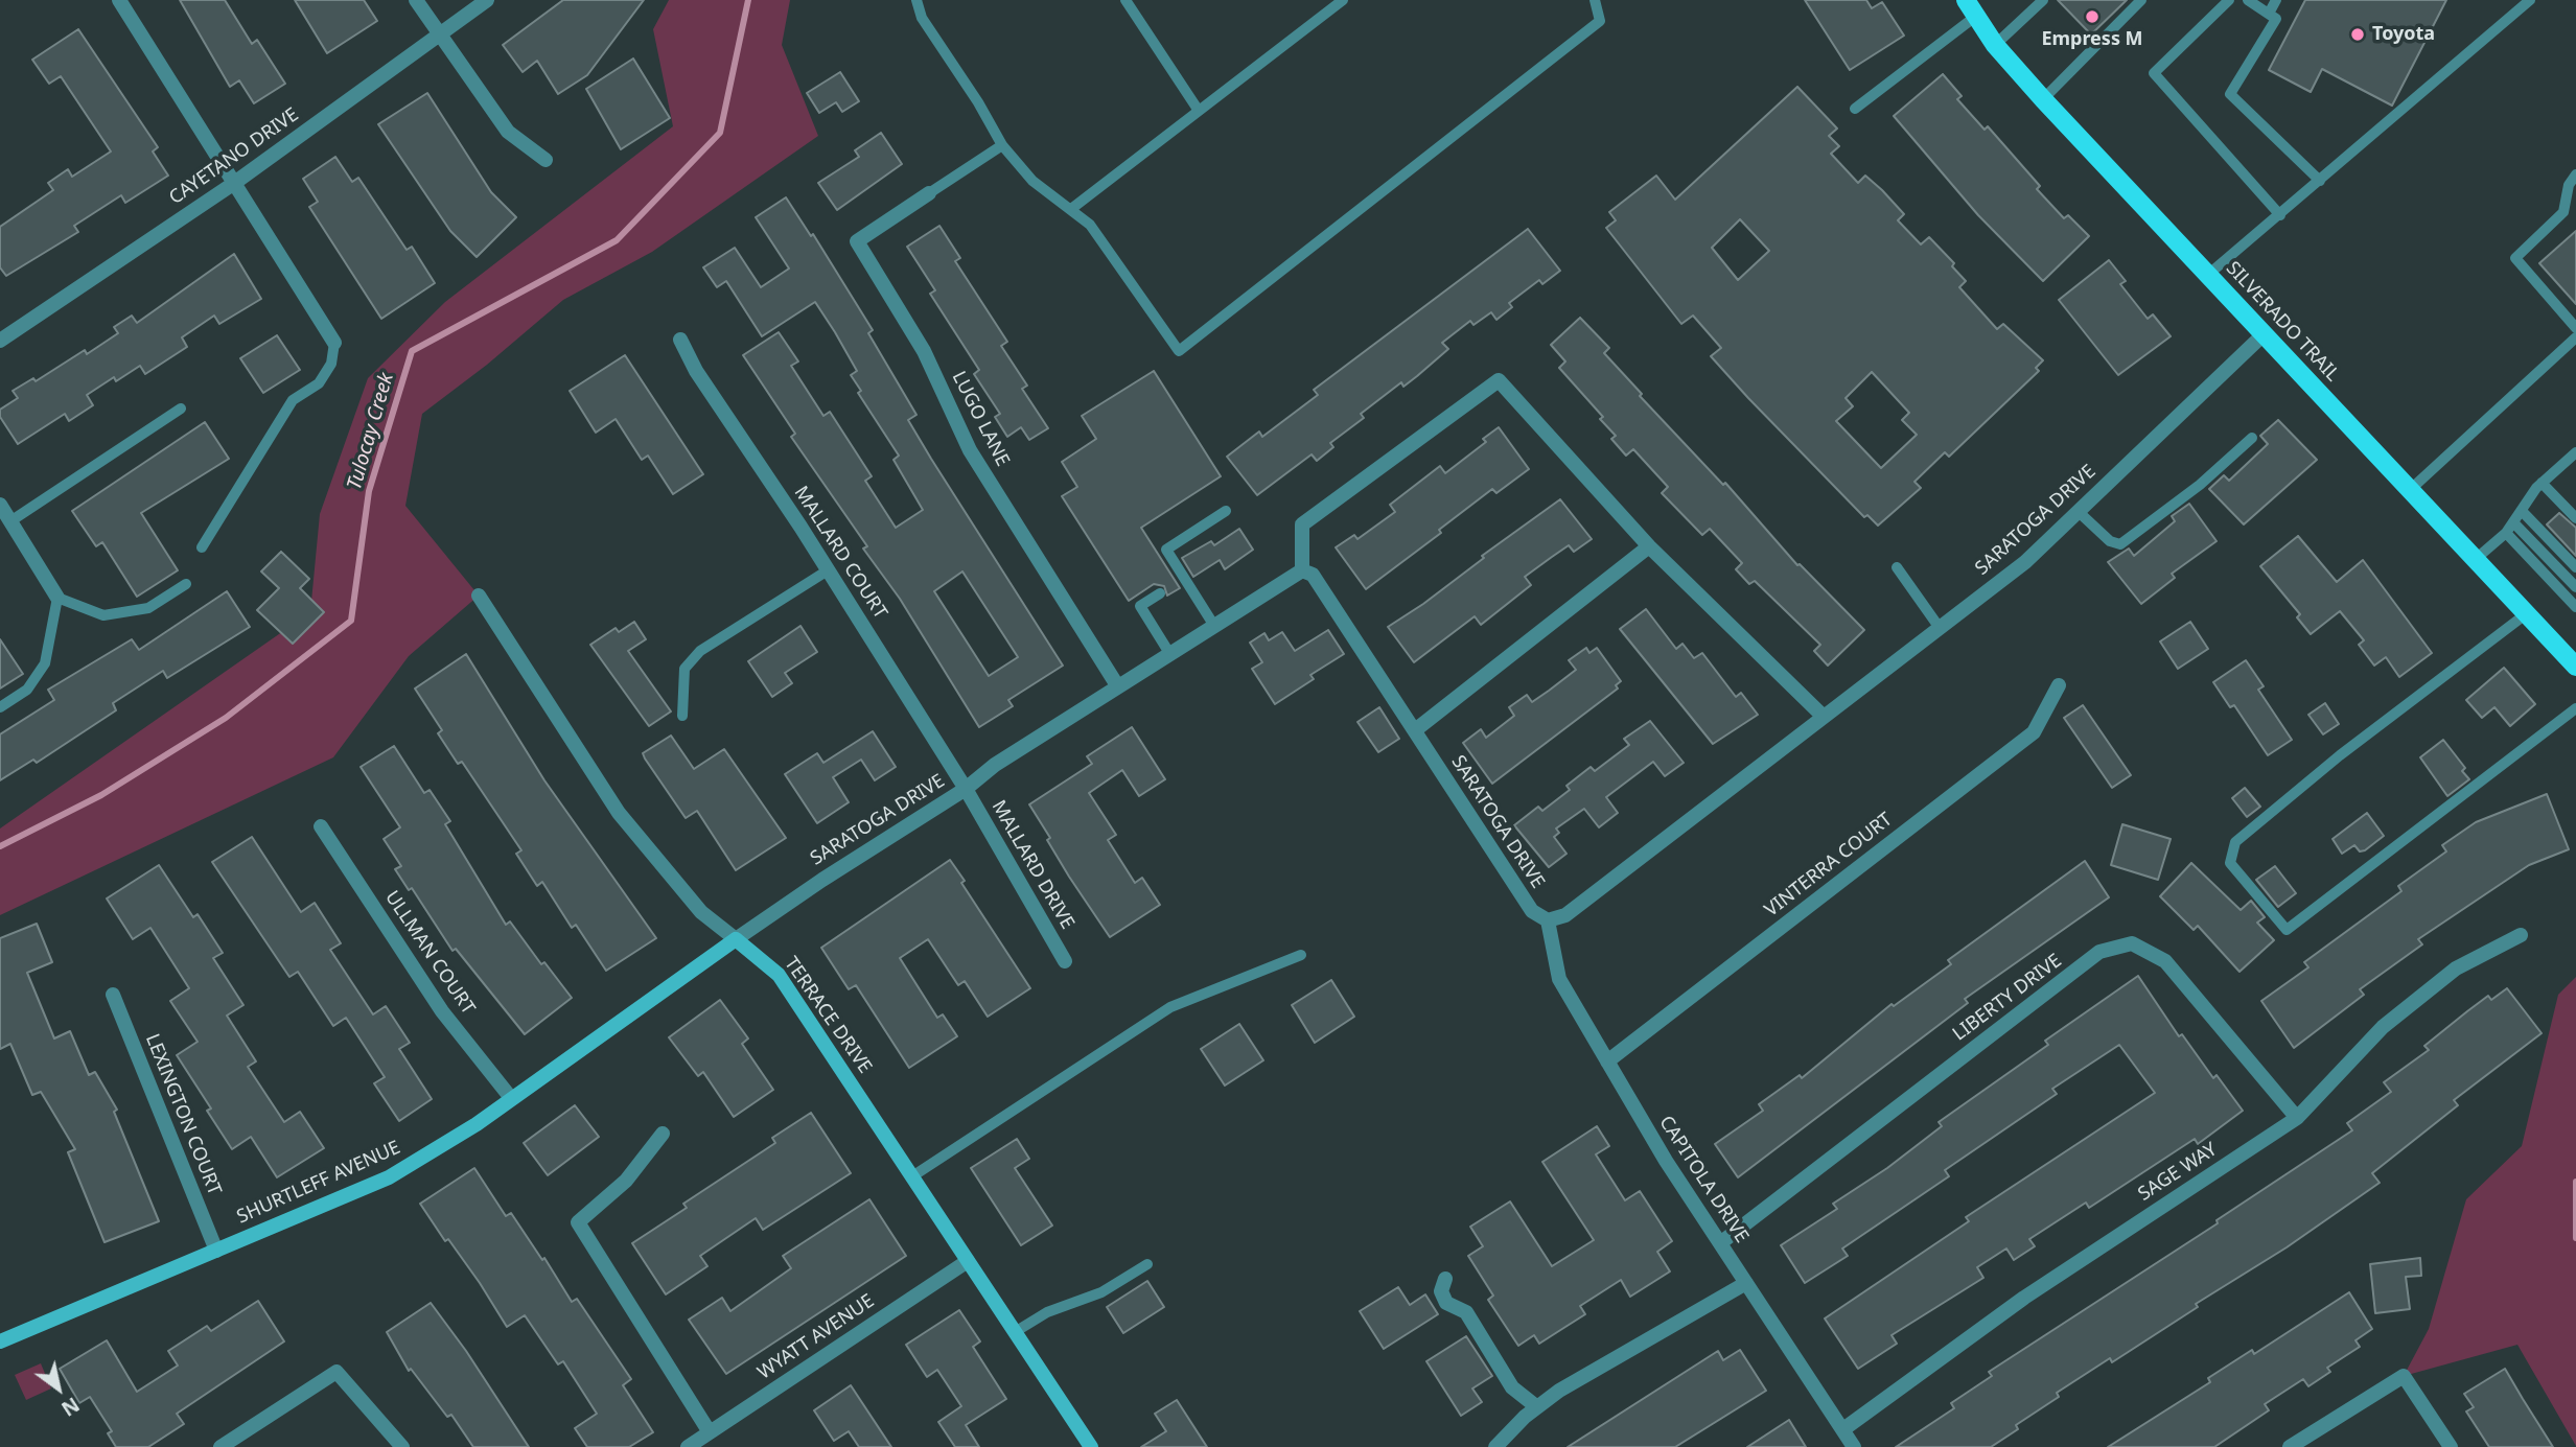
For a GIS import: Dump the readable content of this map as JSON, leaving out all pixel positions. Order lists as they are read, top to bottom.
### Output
{
  "streets": {
    "main road": ["SILVERADO TRAIL"],
    "street": [
      "CAYETANO DRIVE",
      "LUGO LANE",
      "SARATOGA DRIVE",
      "MALLARD COURT",
      "MALLARD DRIVE",
      "VINTERRA COURT",
      "ULLMAN COURT",
      "LIBERTY DRIVE",
      "TERRACE DRIVE",
      "LEXINGTON COURT",
      "SAGE WAY",
      "CAPITOLA DRIVE",
      "SHURTLEFF AVENUE",
      "WYATT AVENUE"
    ]
  },
  "crossings": [
    ["SILVERADO TRAIL", "SARATOGA DRIVE"],
    ["LUGO LANE", "SARATOGA DRIVE"],
    ["SARATOGA DRIVE", "MALLARD COURT"],
    ["SARATOGA DRIVE", "MALLARD DRIVE"],
    ["SARATOGA DRIVE", "TERRACE DRIVE"],
    ["SARATOGA DRIVE", "CAPITOLA DRIVE"],
    ["SARATOGA DRIVE", "SHURTLEFF AVENUE"],
    ["MALLARD COURT", "MALLARD DRIVE"],
    ["VINTERRA COURT", "CAPITOLA DRIVE"],
    ["ULLMAN COURT", "SHURTLEFF AVENUE"],
    ["LIBERTY DRIVE", "SAGE WAY"],
    ["LIBERTY DRIVE", "CAPITOLA DRIVE"],
    ["TERRACE DRIVE", "SHURTLEFF AVENUE"],
    ["TERRACE DRIVE", "WYATT AVENUE"],
    ["LEXINGTON COURT", "SHURTLEFF AVENUE"],
    ["SAGE WAY", "CAPITOLA DRIVE"]
  ],
  "water": ["Tulocay Creek"],
  "places": ["Empress M", "Toyota"],
  "north": "bottom right"
}
